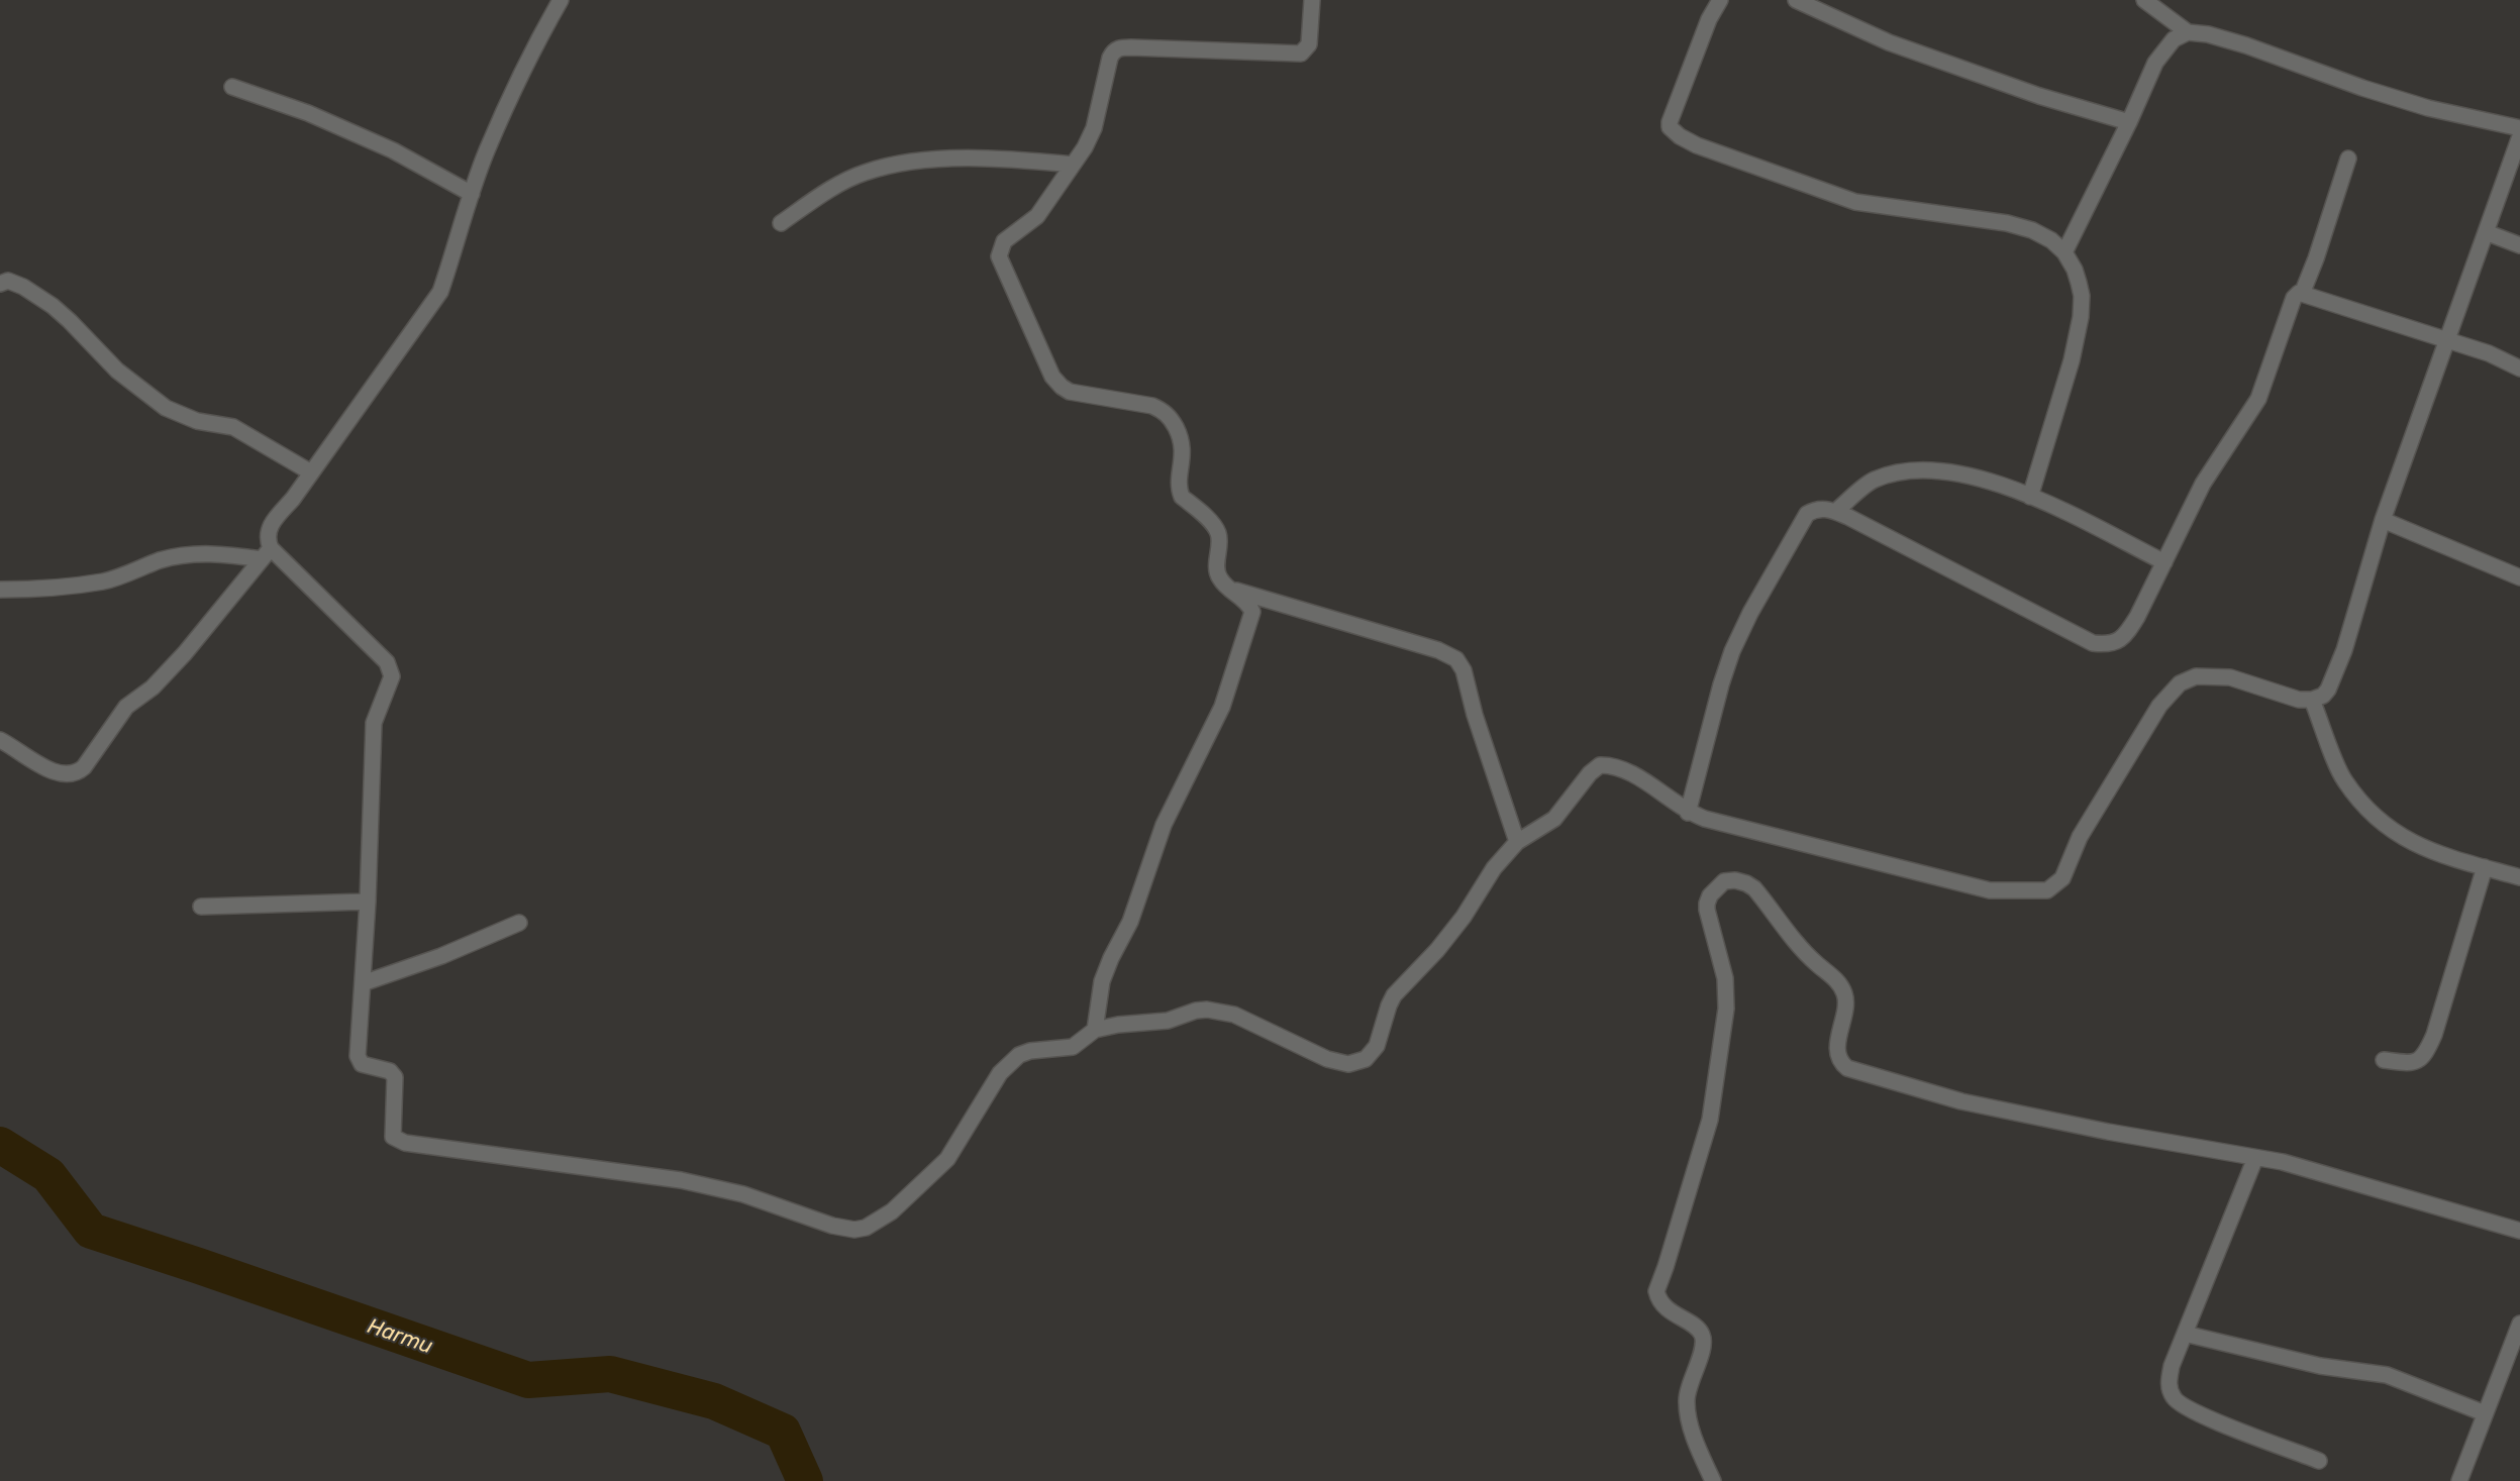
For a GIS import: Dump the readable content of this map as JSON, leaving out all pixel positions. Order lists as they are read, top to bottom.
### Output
{
  "water": ["Harmu"]
}
